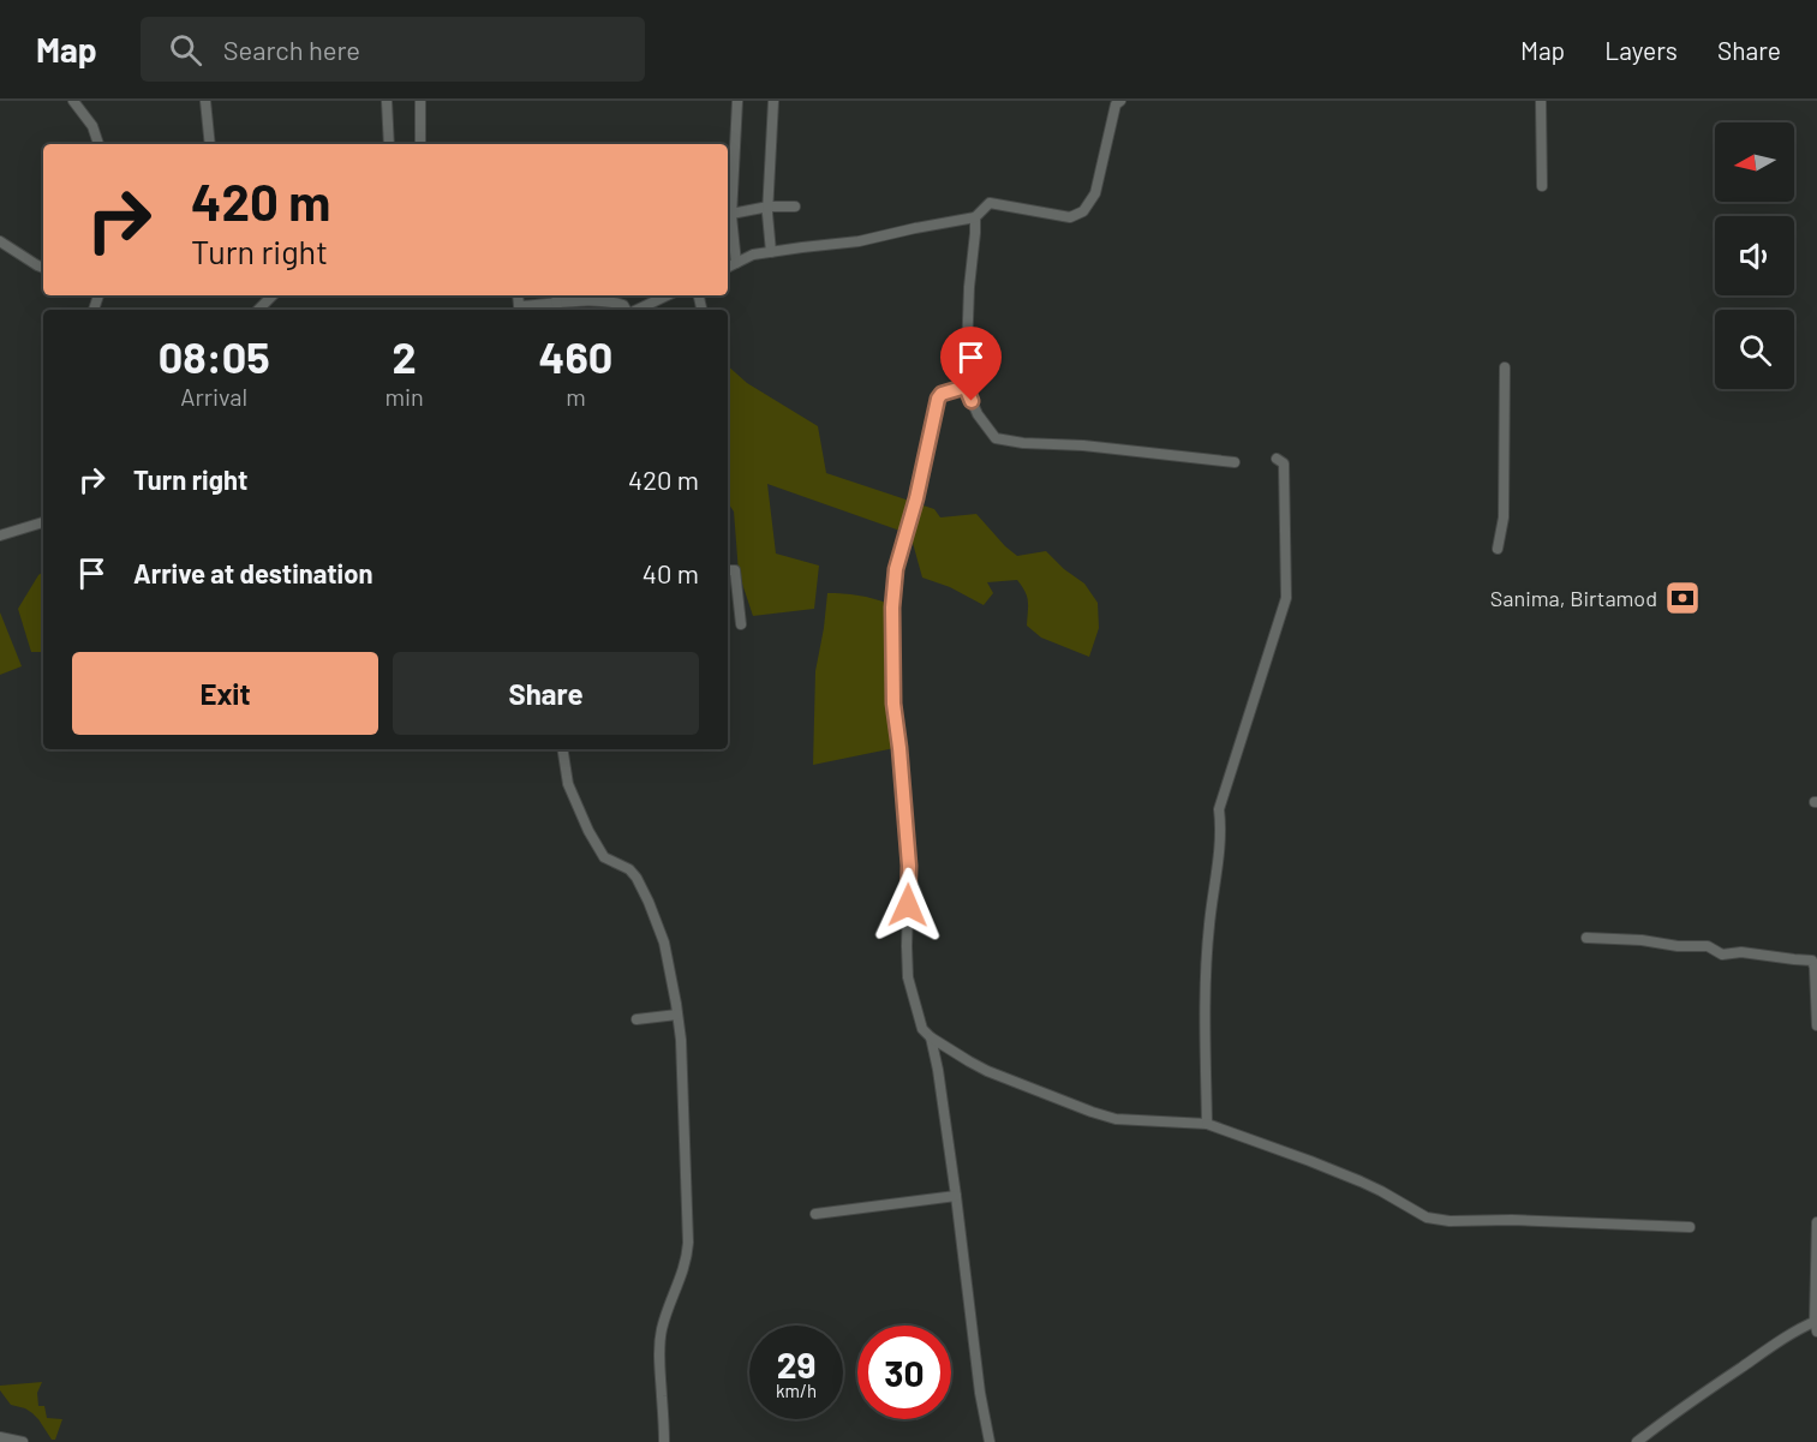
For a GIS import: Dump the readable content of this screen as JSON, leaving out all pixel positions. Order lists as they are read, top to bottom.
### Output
{
  "places": {
    "bank": ["Sanima, Birtamod"]
  },
  "north": "left",
  "page": {
    "header": "Map",
    "search": "Search here",
    "nav": ["Map", "Layers", "Share"],
    "turn": ["420 m", "Turn right"],
    "eta": [
      "08:05",
      "Arrival",
      "2",
      "min",
      "460",
      "m"
    ],
    "list": [
      {
        "name": "Turn right",
        "value": "420 m"
      },
      {
        "name": "Arrive at destination",
        "value": "40 m"
      }
    ],
    "buttons": ["Exit", "Share"],
    "speed": "29 km/h",
    "limit": "30"
  }
}
